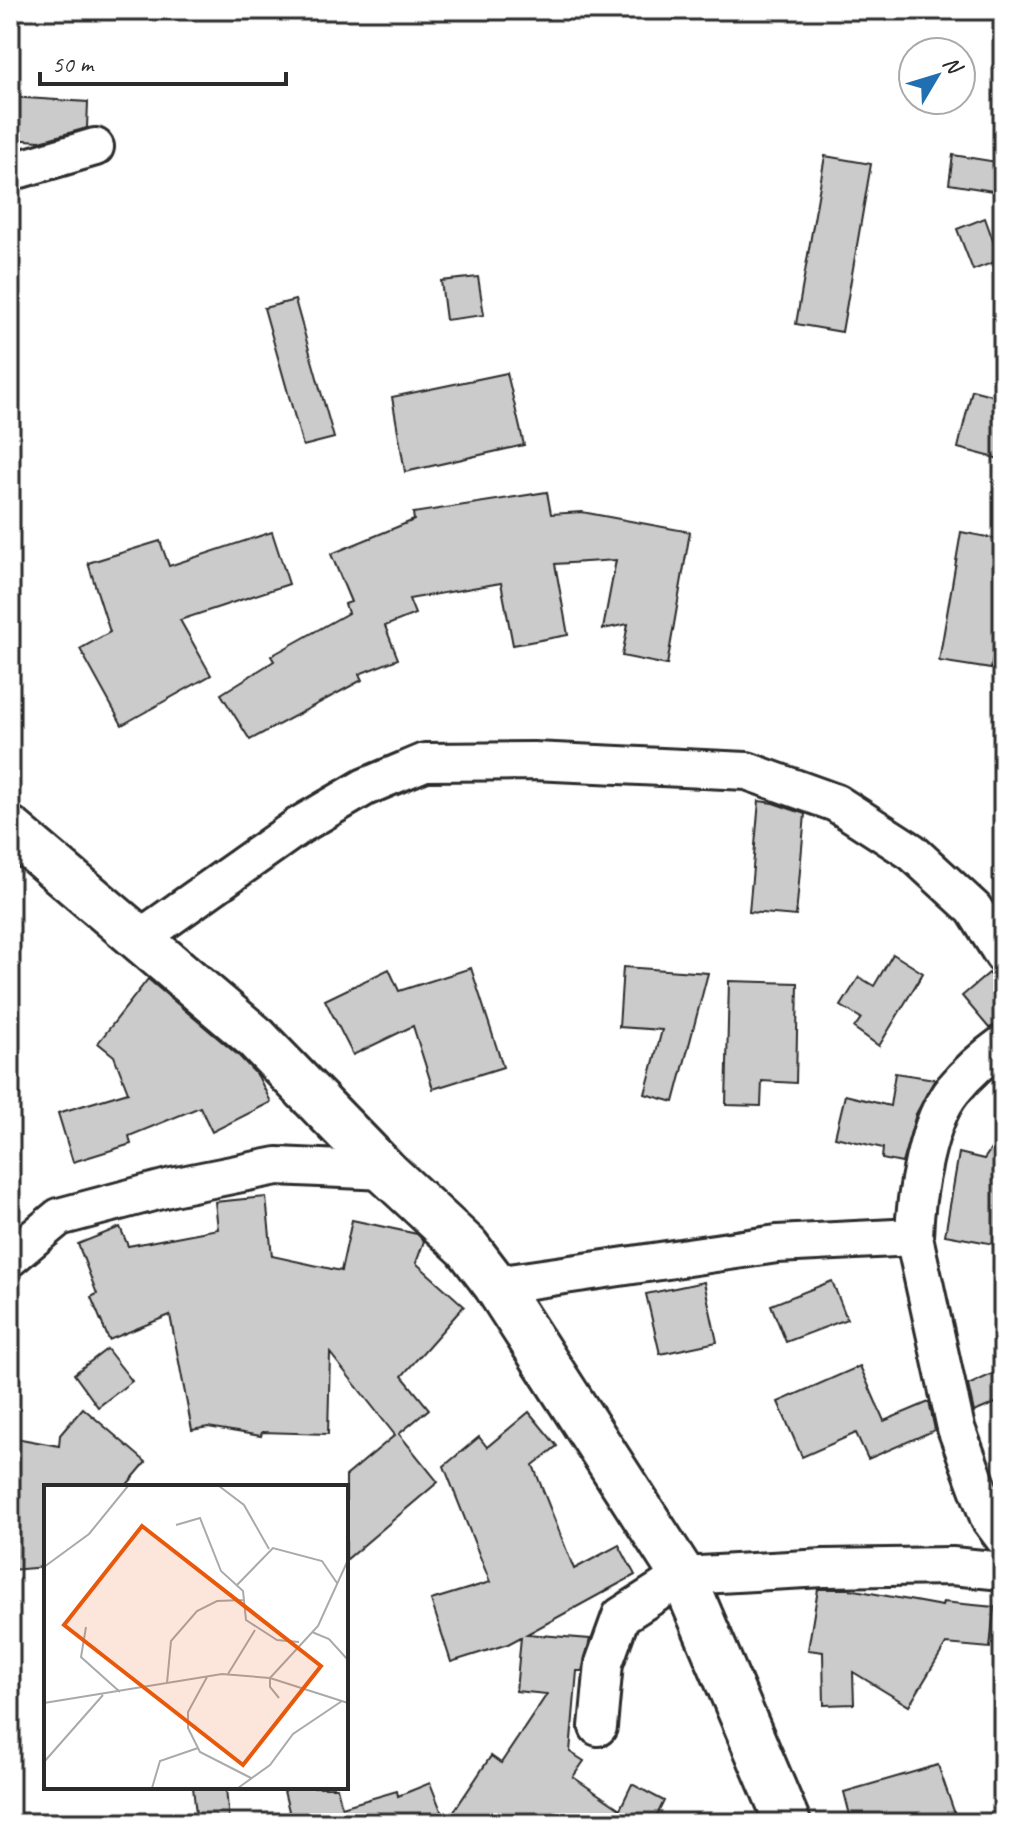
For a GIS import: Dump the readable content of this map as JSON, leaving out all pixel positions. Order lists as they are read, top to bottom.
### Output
{
  "scale_bar": "50 m",
  "north": "top right"
}
